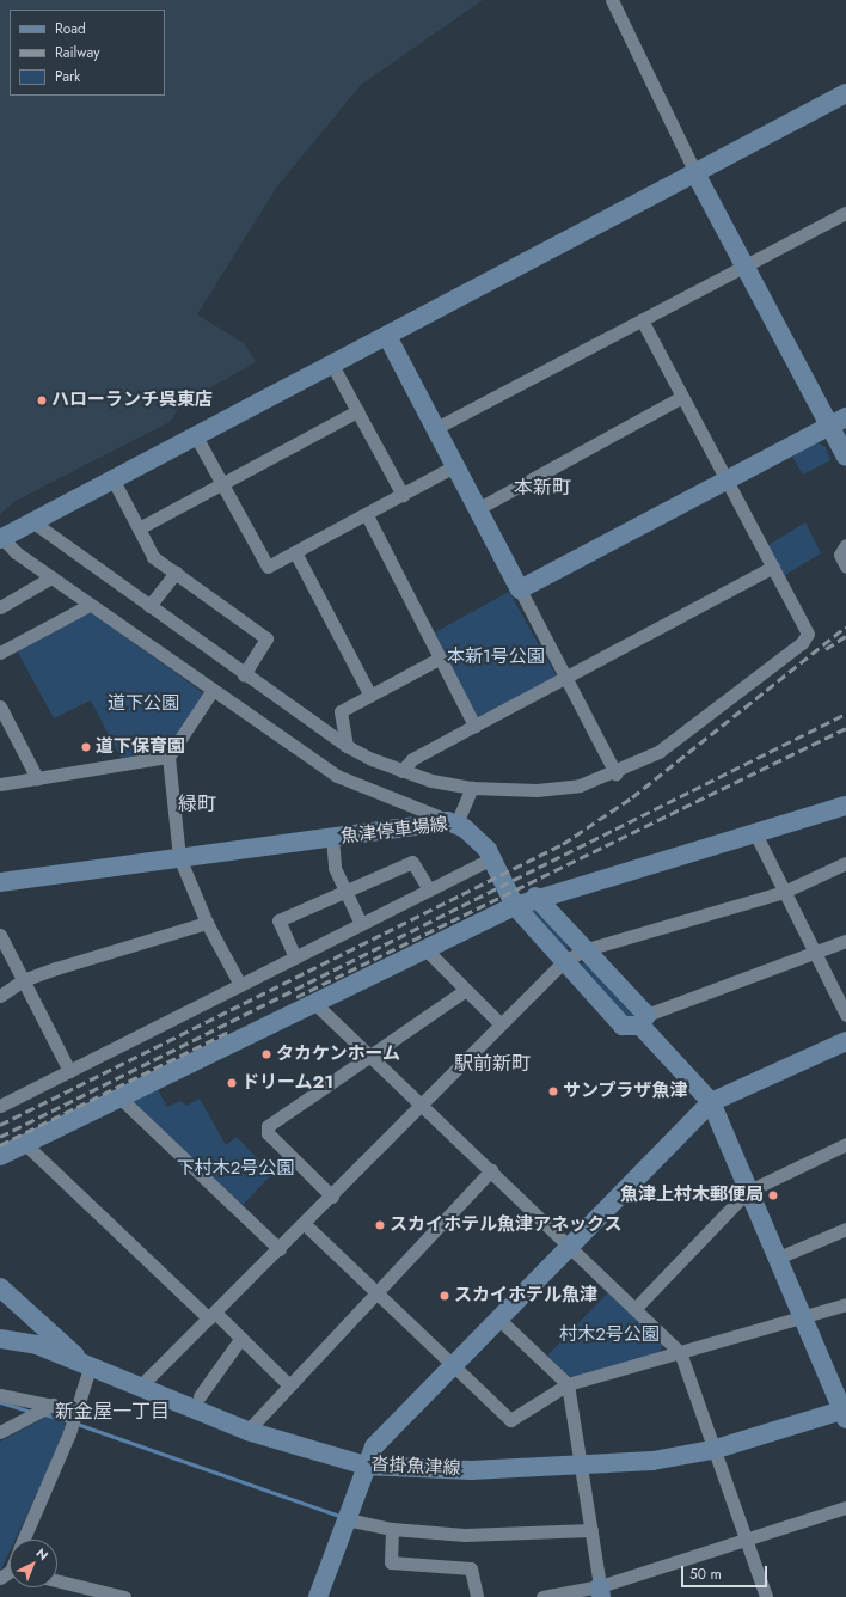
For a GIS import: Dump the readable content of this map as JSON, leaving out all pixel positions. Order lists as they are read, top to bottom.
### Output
{
  "streets": {
    "street": ["魚津停車場線", "沓掛魚津線"]
  },
  "districts": [
    "本新町",
    "緑町",
    "駅前新町",
    "新金屋一丁目"
  ],
  "parks": [
    "本新1号公園",
    "道下公園",
    "下村木2号公園",
    "村木2号公園"
  ],
  "places": [
    "ハローランチ呉東店",
    "道下保育園",
    "タカケンホーム",
    "ドリーム21",
    "サンプラザ魚津",
    "魚津上村木郵便局",
    "スカイホテル魚津アネックス",
    "スカイホテル魚津"
  ],
  "legend": ["Road", "Railway", "Park"],
  "scale_bar": "50 m",
  "north": "top right"
}
